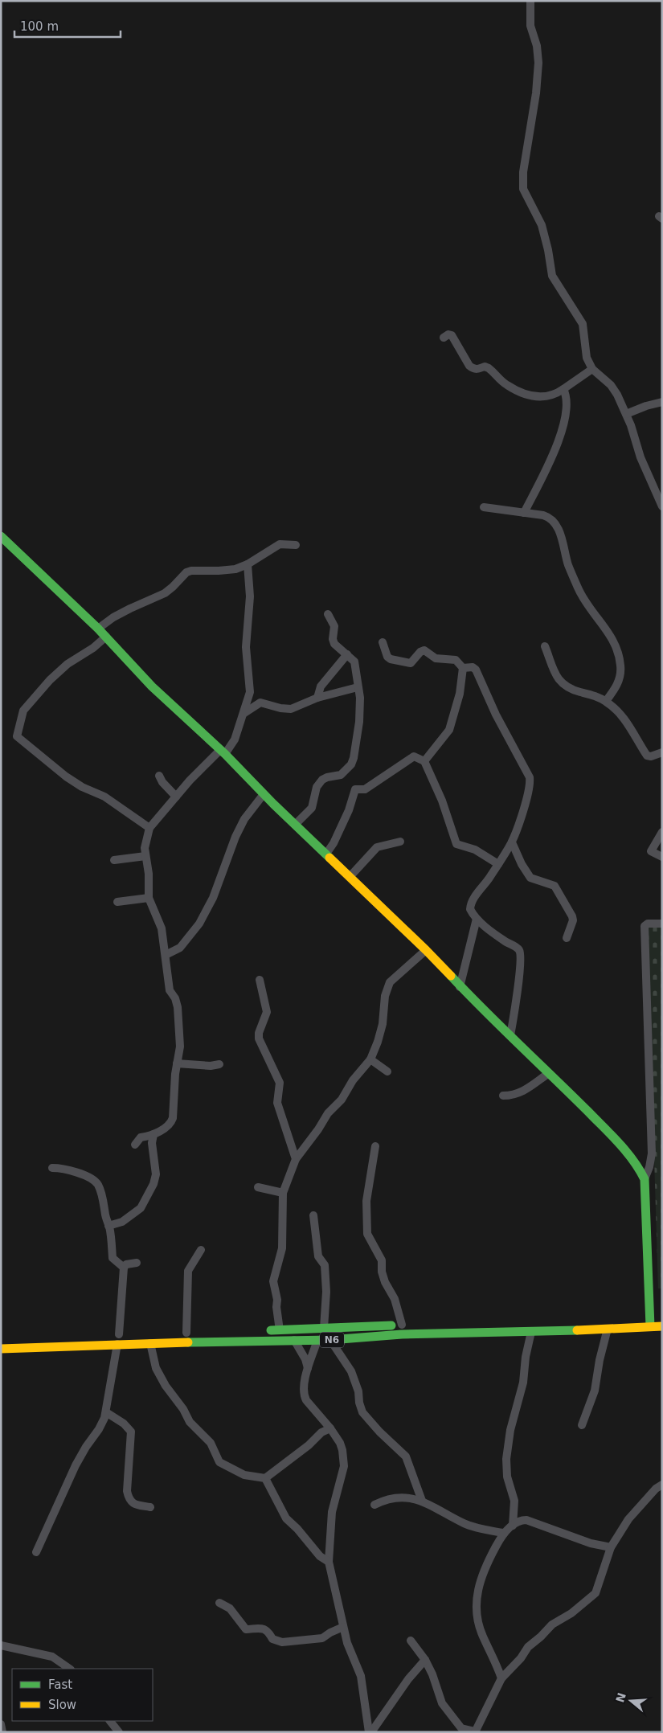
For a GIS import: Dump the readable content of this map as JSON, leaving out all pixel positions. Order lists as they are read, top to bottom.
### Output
{
  "streets": {
    "main road": ["N6"]
  },
  "legend": ["Fast", "Slow"],
  "scale_bar": "100 m",
  "north": "left"
}
